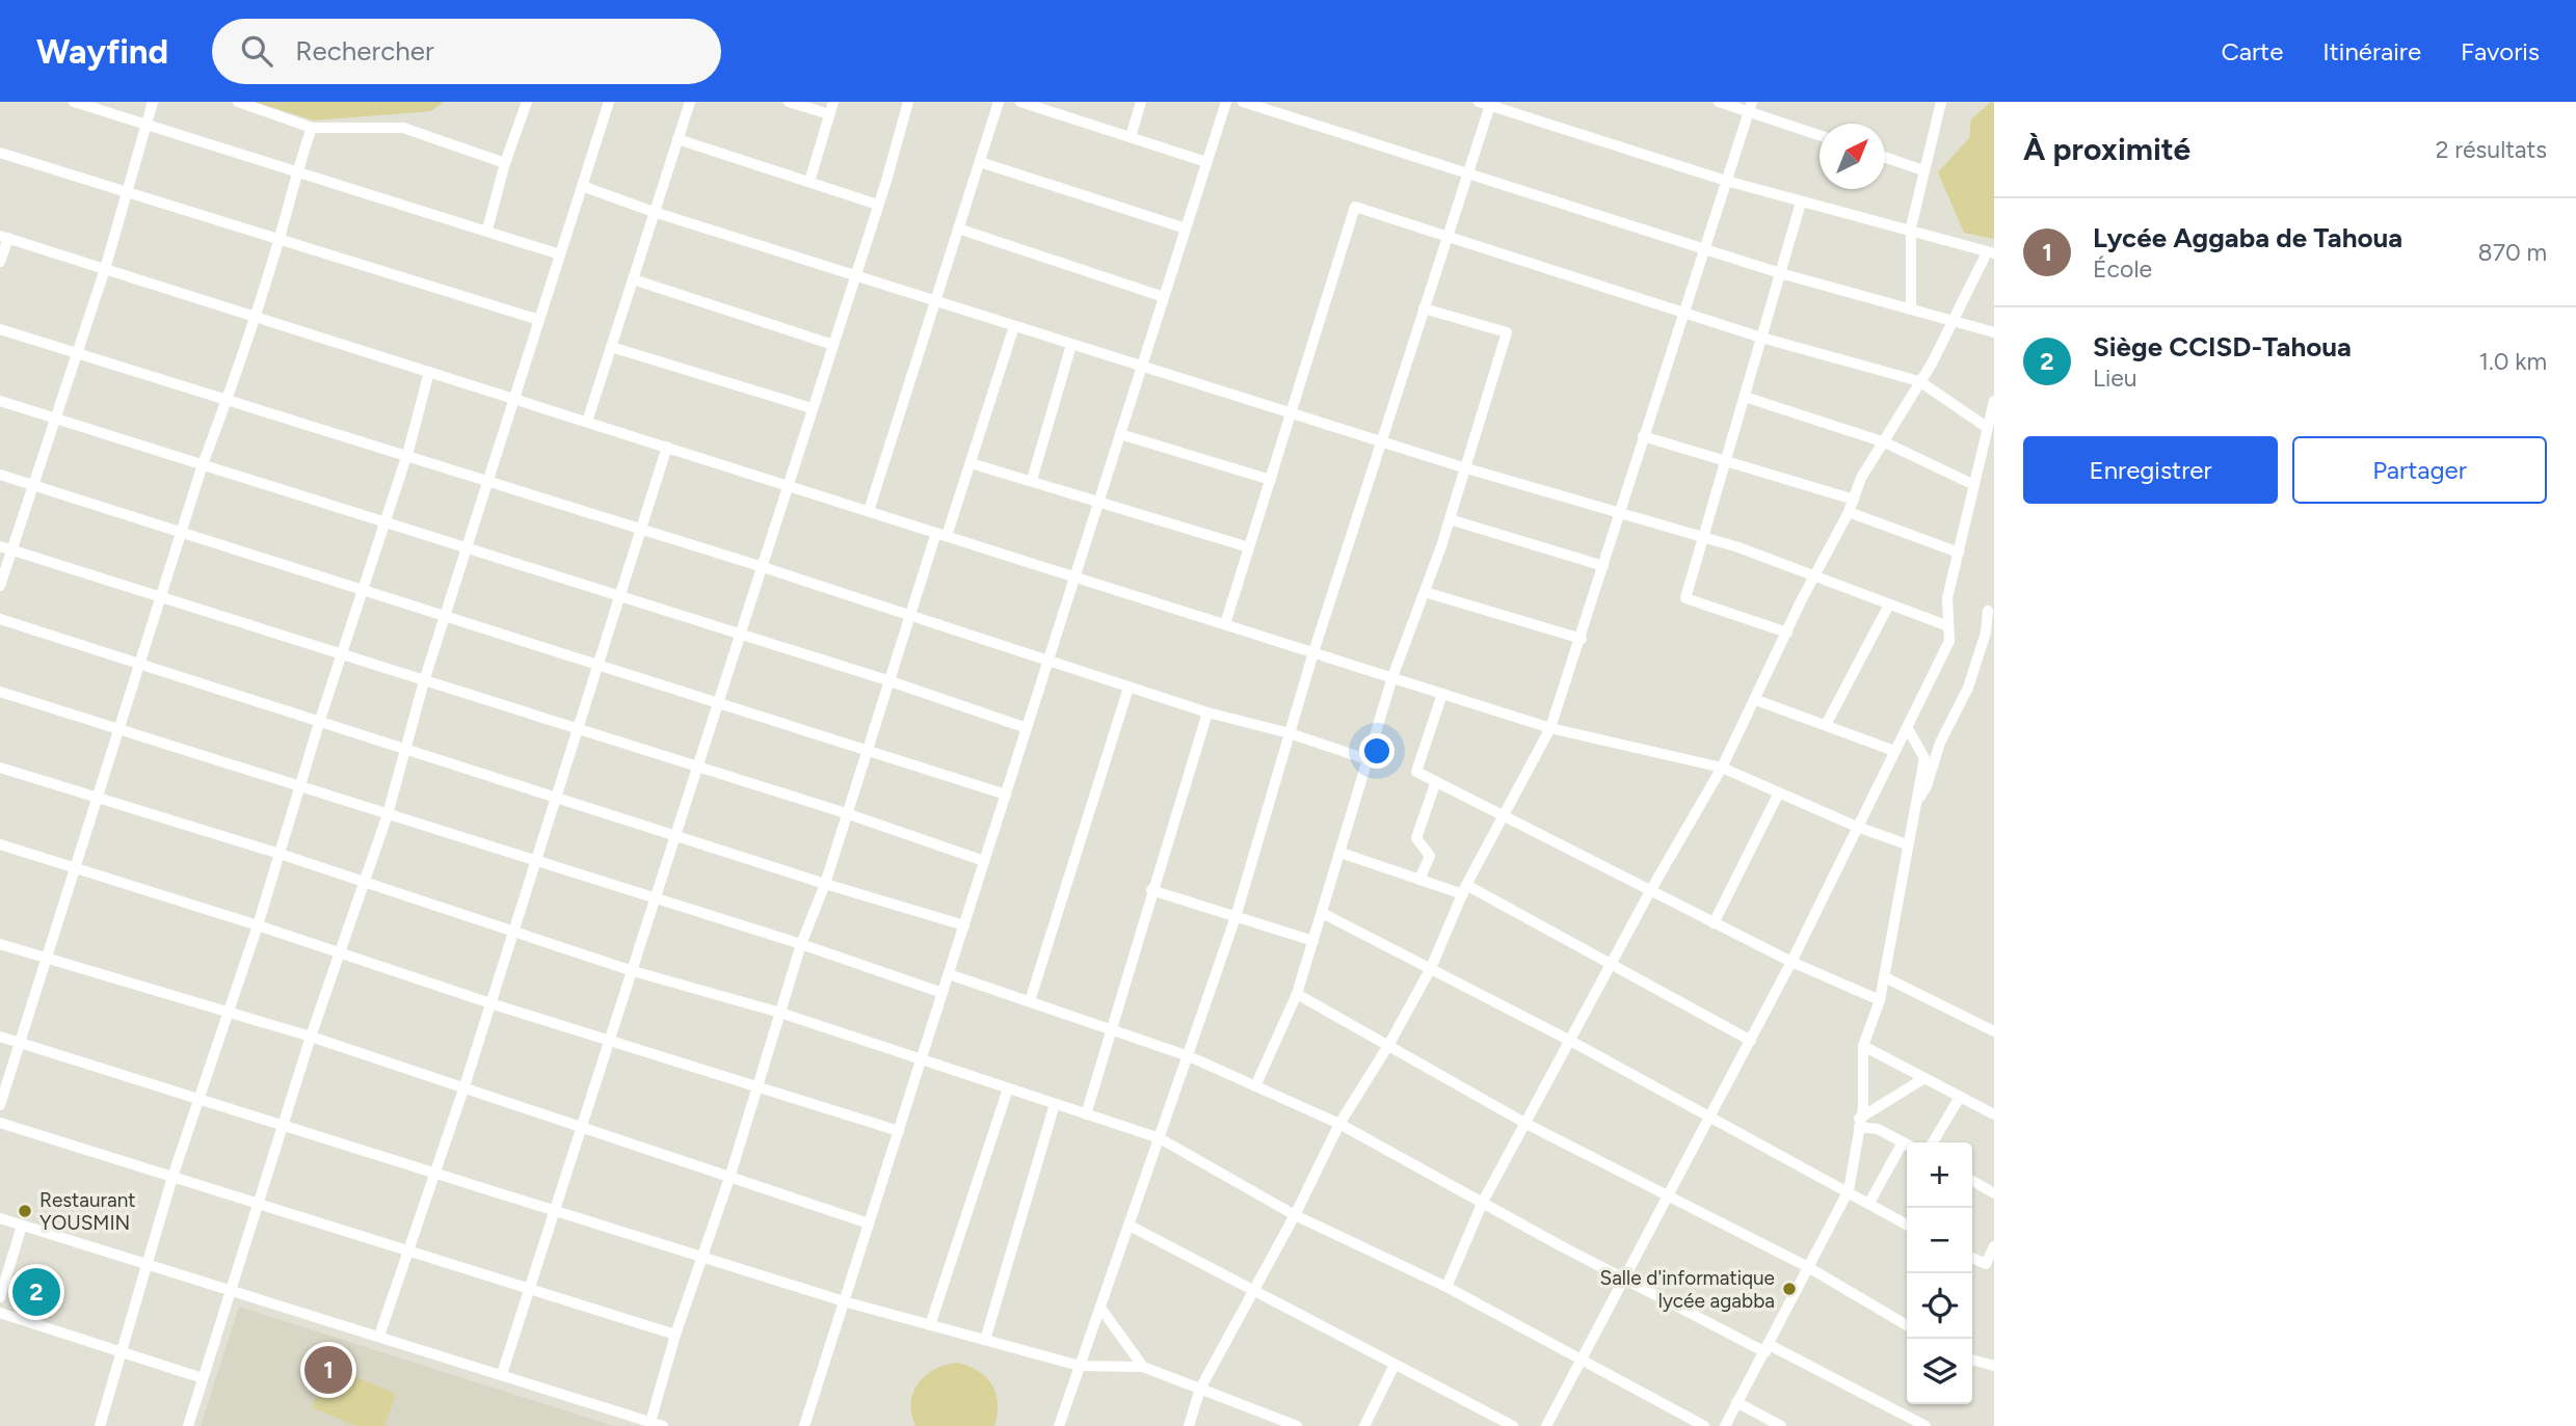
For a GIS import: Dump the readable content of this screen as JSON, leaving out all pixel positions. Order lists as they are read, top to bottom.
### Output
{
  "places": ["Restaurant YOUSMIN", "Salle d'informatique lycée agabba"],
  "north": "top right",
  "page": {
    "header": "Wayfind",
    "search": "Rechercher",
    "nav": ["Carte", "Itinéraire", "Favoris"],
    "heading": ["À proximité", "2 résultats"],
    "list": [
      {
        "mark": "1",
        "name": "Lycée Aggaba de Tahoua",
        "note": "École",
        "value": "870 m"
      },
      {
        "mark": "2",
        "name": "Siège CCISD-Tahoua",
        "note": "Lieu",
        "value": "1.0 km"
      }
    ],
    "buttons": ["Enregistrer", "Partager"],
    "map_buttons": ["+", "−"],
    "pins": ["2", "1"]
  }
}
